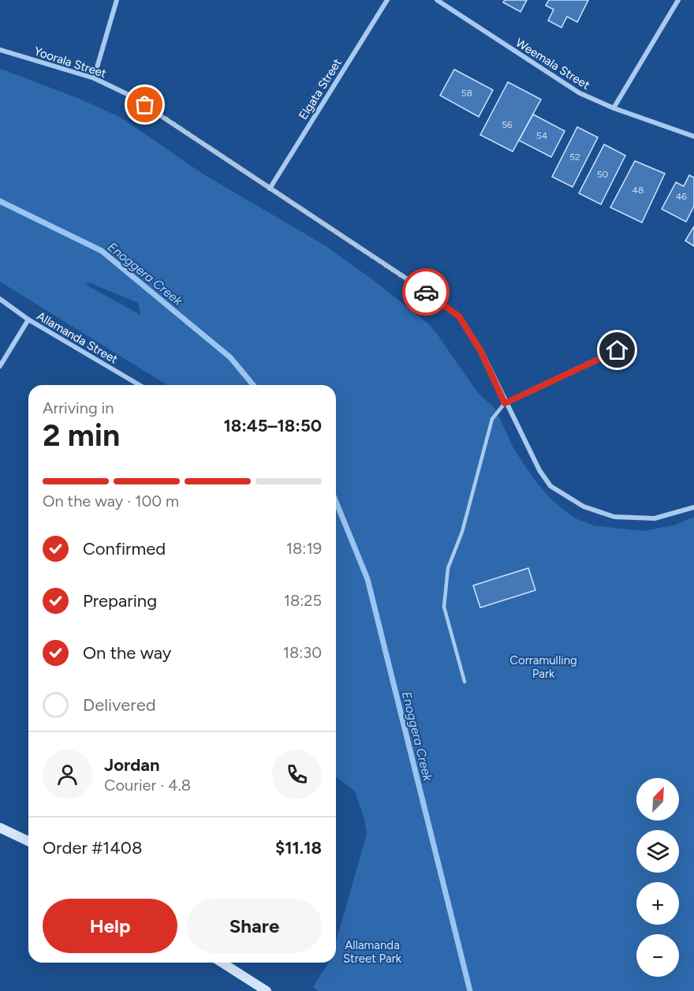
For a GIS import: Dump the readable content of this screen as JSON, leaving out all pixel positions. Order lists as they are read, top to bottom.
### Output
{
  "streets": {
    "street": [
      "Yoorala Street",
      "Weemala Street",
      "Elgata Street",
      "Allamanda Street"
    ]
  },
  "crossings": [
    ["Yoorala Street", "Elgata Street"]
  ],
  "water": ["Enoggera Creek"],
  "parks": ["Corramulling Park", "Allamanda Street Park"],
  "house_numbers": [
    "58",
    "56",
    "54",
    "52",
    "50",
    "48",
    "46"
  ],
  "north": "top right",
  "page": {
    "heading": ["2 min", "Arriving in", "18:45–18:50"],
    "panel": [
      "Jordan",
      "Courier · 4.8",
      "Order #1408",
      "$11.18"
    ],
    "bar": "On the way · 100 m",
    "list": [
      ["Confirmed", "18:19"],
      ["Preparing", "18:25"],
      ["On the way", "18:30"],
      "Delivered"
    ],
    "map_buttons": ["+", "−"],
    "buttons": ["Help", "Share"]
  }
}
